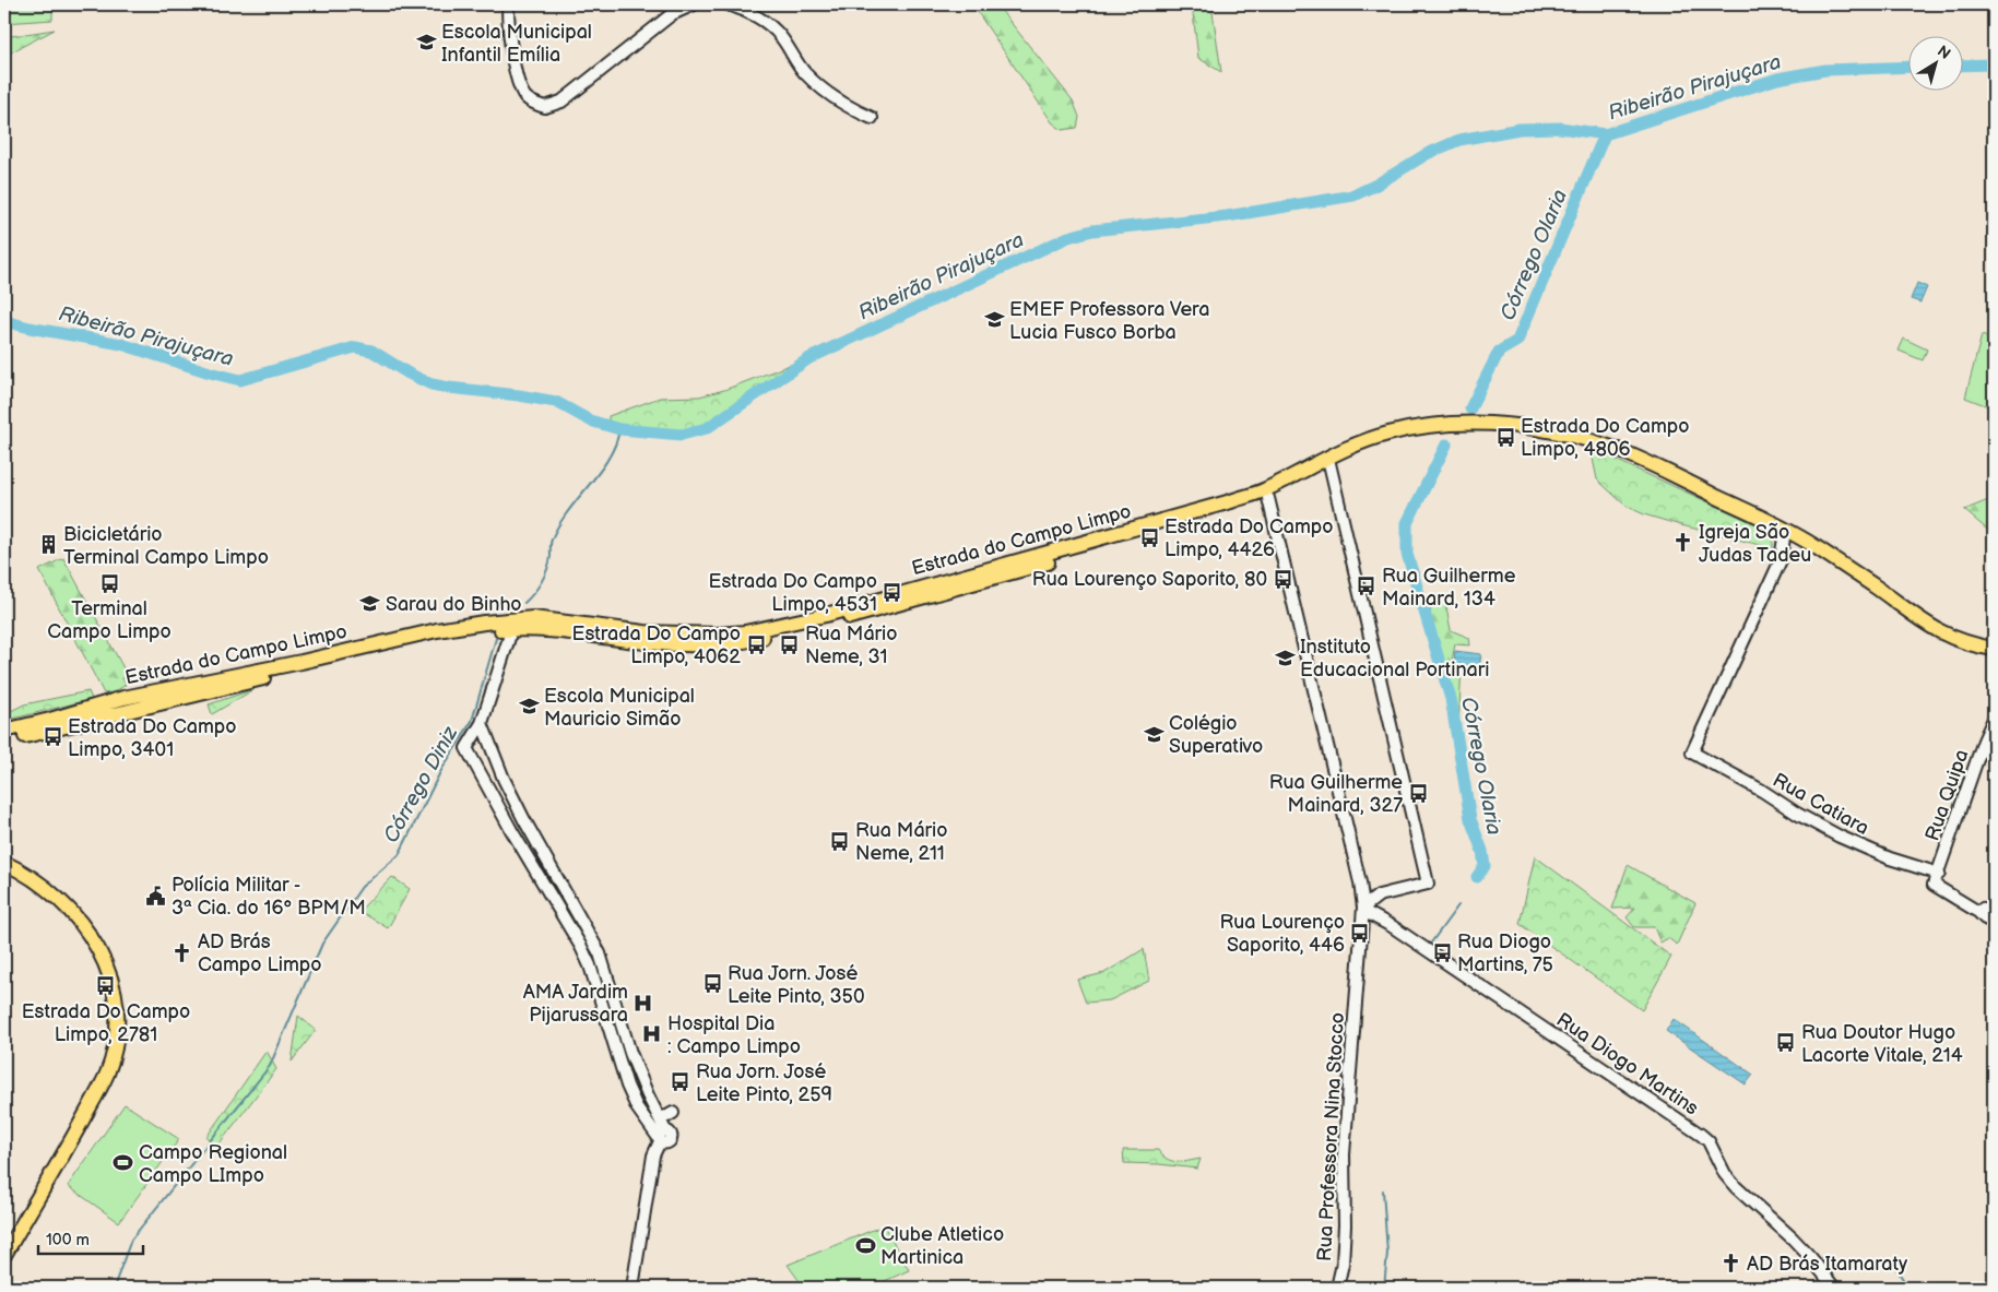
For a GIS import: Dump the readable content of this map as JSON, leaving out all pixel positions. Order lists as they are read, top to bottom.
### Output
{
  "streets": {
    "main road": ["Estrada do Campo Limpo"],
    "street": [
      "Rua Quipa",
      "Rua Catiara",
      "Rua Diogo Martins",
      "Rua Professora Nina Stocco"
    ]
  },
  "crossings": [
    ["Estrada do Campo Limpo", "Rua Catiara"],
    ["Estrada do Campo Limpo", "Rua Professora Nina Stocco"],
    ["Rua Quipa", "Rua Catiara"],
    ["Rua Diogo Martins", "Rua Professora Nina Stocco"]
  ],
  "water": ["Ribeirão Pirajuçara", "Córrego Olaria", "Córrego Diniz"],
  "places": {
    "school or university": [
      "Escola Municipal Infantil Emília",
      "EMEF Professora Vera Lucia Fusco Borba",
      "Sarau do Binho",
      "Instituto Educacional Portinari",
      "Escola Municipal Mauricio Simão",
      "Colégio Superativo"
    ],
    "bus stop": [
      "Estrada Do Campo Limpo, 4806",
      "Estrada Do Campo Limpo, 4426",
      "Rua Lourenço Saporito, 80",
      "Terminal Campo Limpo",
      "Rua Guilherme Mainard, 134",
      "Estrada Do Campo Limpo, 4531",
      "Estrada Do Campo Limpo, 4062",
      "Rua Mário Neme, 31",
      "Estrada Do Campo Limpo, 3401",
      "Rua Guilherme Mainard, 327",
      "Rua Mário Neme, 211",
      "Rua Lourenço Saporito, 446",
      "Rua Diogo Martins, 75",
      "Rua Jorn. José Leite Pinto, 350",
      "Estrada Do Campo Limpo, 2781",
      "Rua Doutor Hugo Lacorte Vitale, 214",
      "Rua Jorn. José Leite Pinto, 259"
    ],
    "church": ["Igreja São Judas Tadeu", "AD Brás Campo Limpo", "AD Brás Itamaraty"],
    "building": ["Bicicletário Terminal Campo Limpo"],
    "public building": ["Polícia Militar - 3ª Cia. do 16º BPM/M"],
    "hospital": ["AMA Jardim Pijarussara", "Hospital Dia : Campo Limpo"],
    "sports": ["Campo Regional Campo LImpo", "Clube Atletico Martinica"]
  },
  "scale_bar": "100 m",
  "north": "top right"
}
